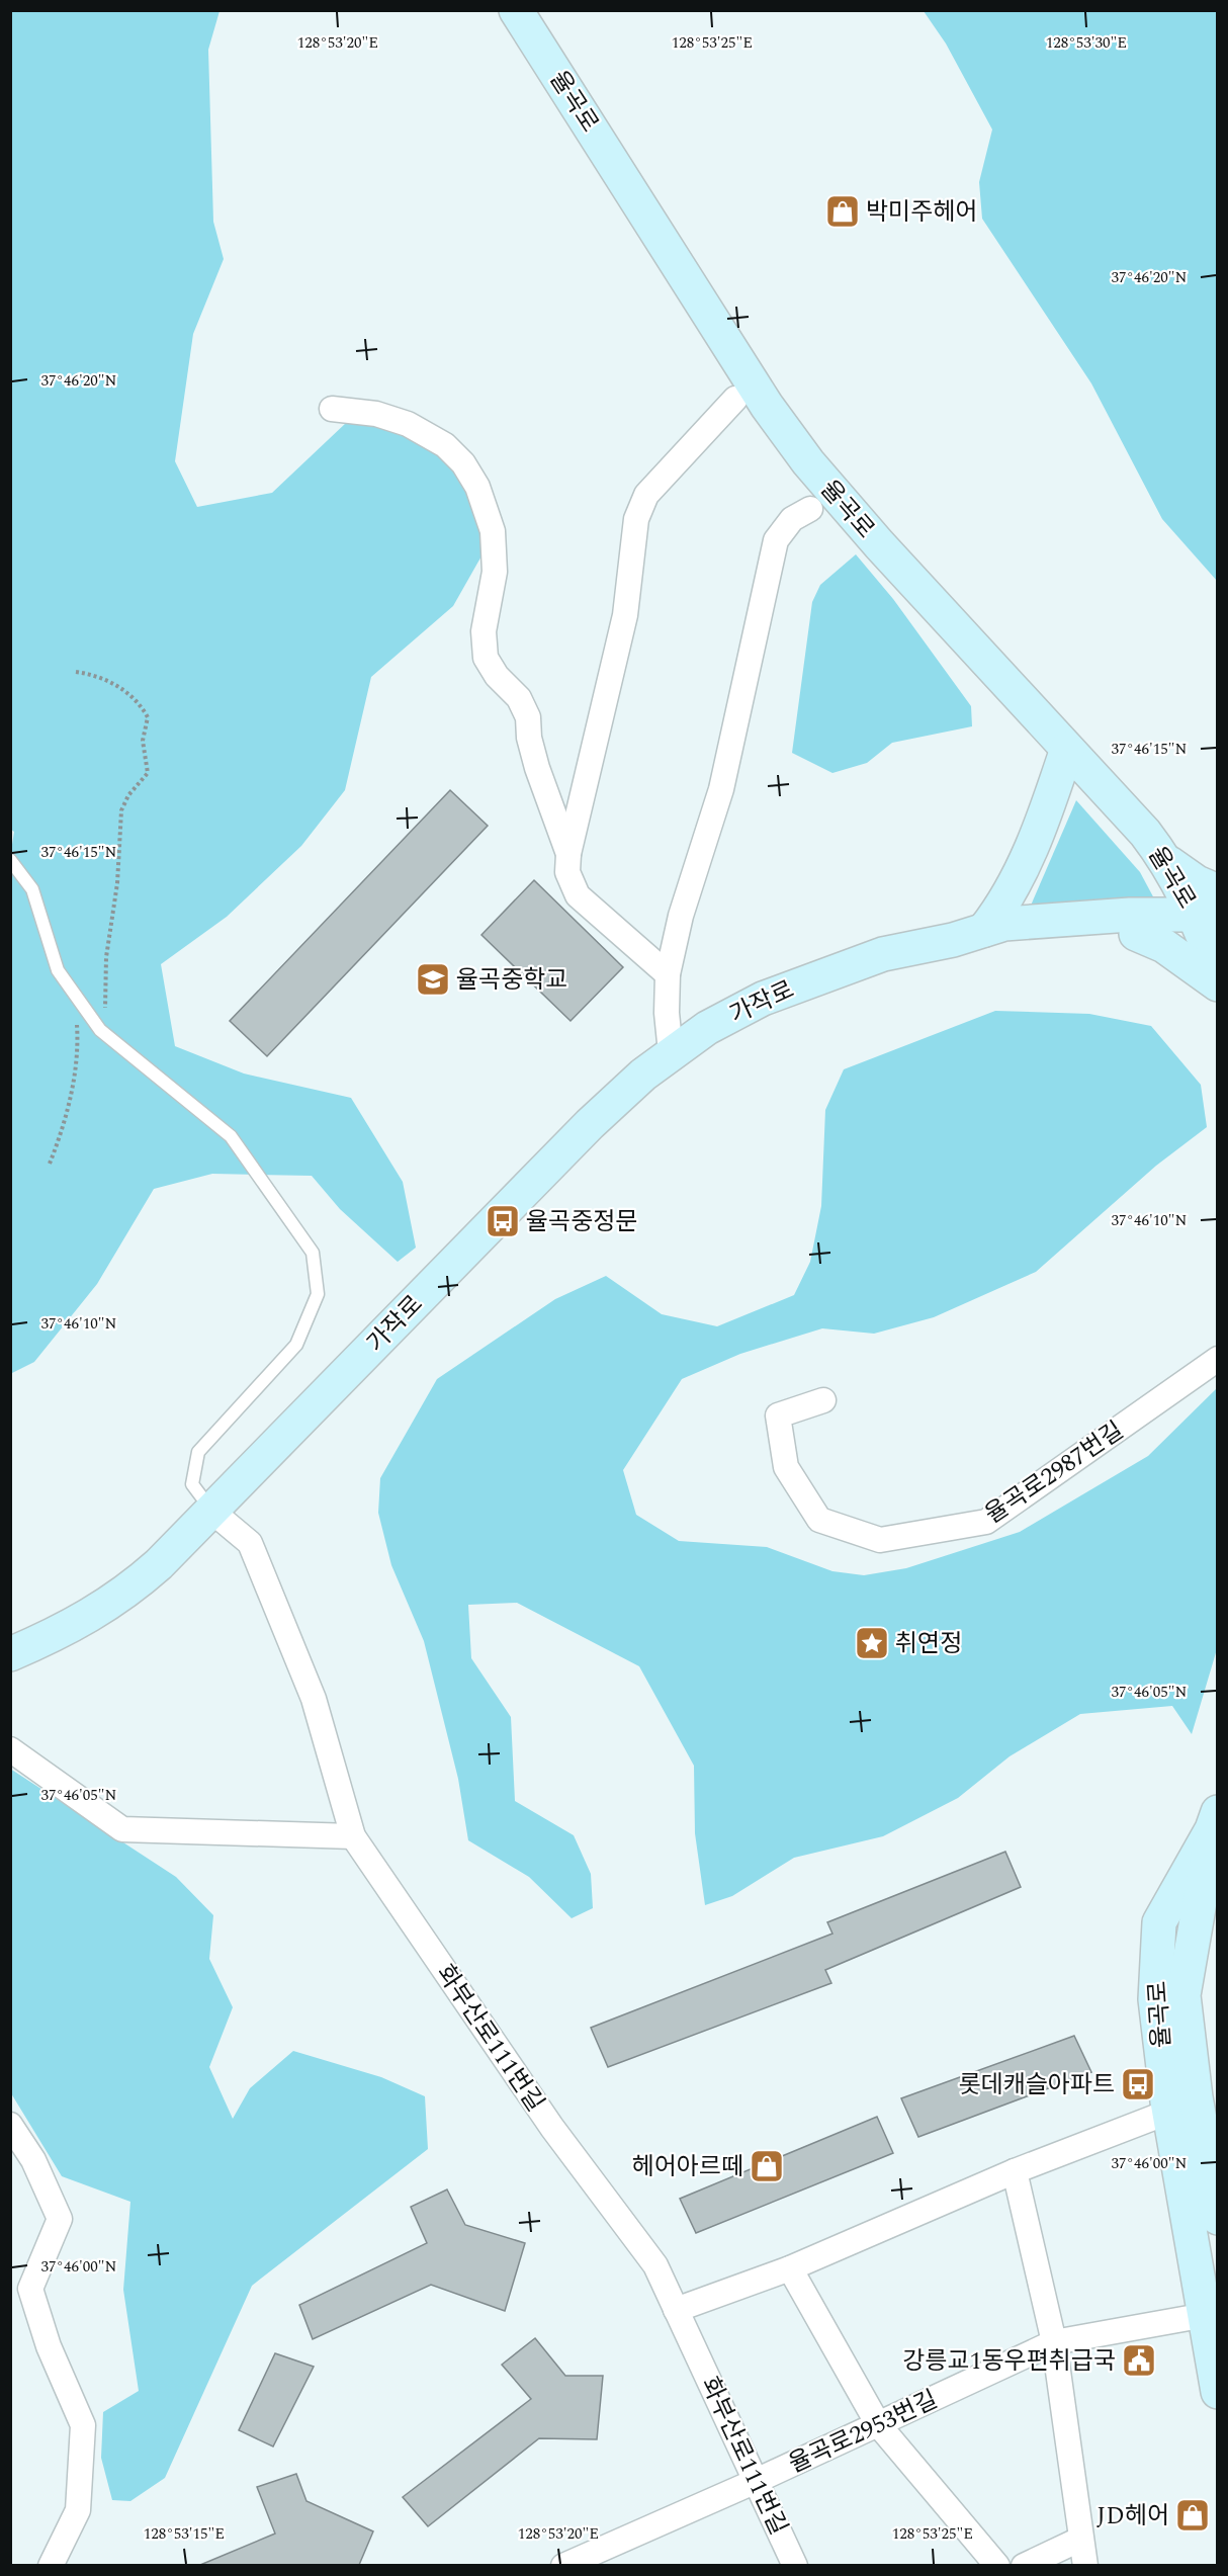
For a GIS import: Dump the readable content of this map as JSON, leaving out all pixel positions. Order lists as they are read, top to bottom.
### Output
{
  "streets": {
    "street": [
      "율곡로",
      "가작로",
      "율곡로2987번길",
      "화부산로111번길",
      "율곡로2953번길"
    ]
  },
  "crossings": [
    ["율곡로", "가작로"],
    ["율곡로", "율곡로2953번길"],
    ["가작로", "화부산로111번길"],
    ["화부산로111번길", "율곡로2953번길"]
  ],
  "places": {
    "shop": ["박미주헤어", "헤어아르떼", "JD헤어"],
    "school or university": ["율곡중학교"],
    "bus stop": ["율곡중정문", "롯데캐슬아파트"],
    "place": ["취연정"],
    "public building": ["강릉교1동우편취급국"]
  },
  "coordinates": [
    "128°53'20\"E",
    "128°53'25\"E",
    "128°53'30\"E",
    "37°46'20\"N",
    "37°46'15\"N",
    "37°46'10\"N",
    "37°46'05\"N",
    "37°46'00\"N",
    "128°53'15\"E"
  ]
}
